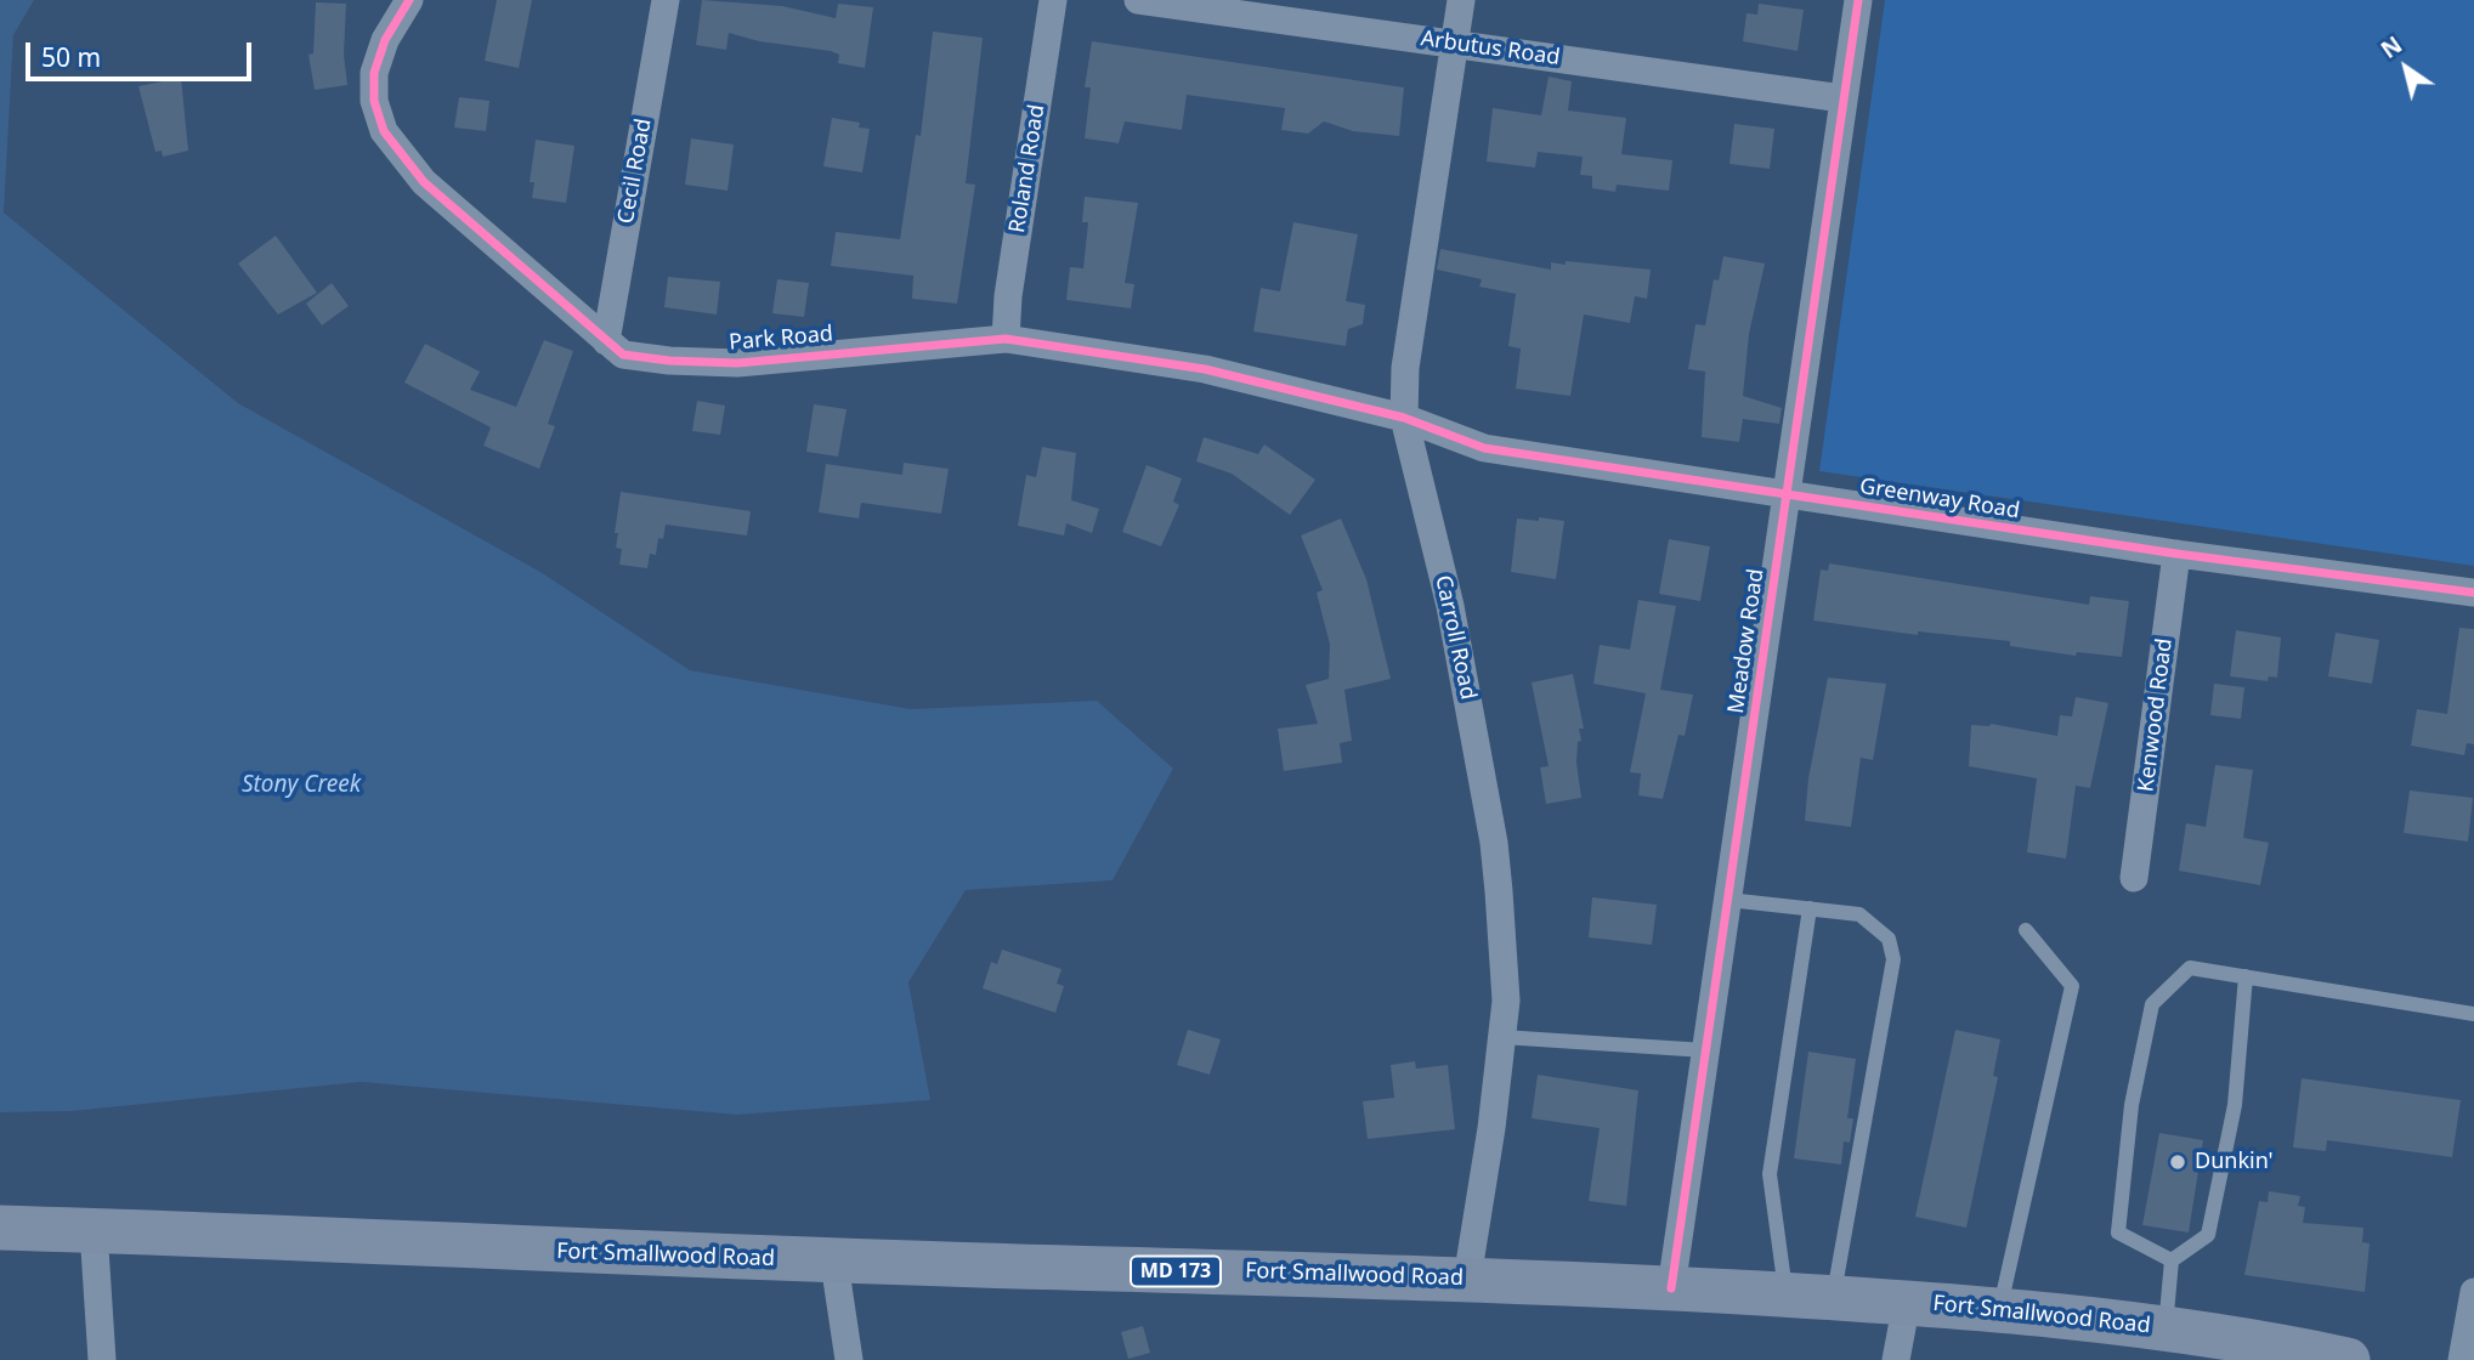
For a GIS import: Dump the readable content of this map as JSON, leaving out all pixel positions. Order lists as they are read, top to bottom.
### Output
{
  "streets": {
    "main road": ["Fort Smallwood Road", "MD 173"],
    "street": [
      "Arbutus Road",
      "Roland Road",
      "Cecil Road",
      "Park Road",
      "Greenway Road",
      "Carroll Road",
      "Meadow Road",
      "Kenwood Road"
    ]
  },
  "crossings": [
    ["Arbutus Road", "Carroll Road"],
    ["Arbutus Road", "Meadow Road"],
    ["Roland Road", "Park Road"],
    ["Cecil Road", "Park Road"],
    ["Park Road", "Greenway Road"],
    ["Park Road", "Carroll Road"],
    ["Greenway Road", "Carroll Road"],
    ["Greenway Road", "Meadow Road"],
    ["Greenway Road", "Kenwood Road"],
    ["Carroll Road", "Fort Smallwood Road"],
    ["Meadow Road", "Fort Smallwood Road"]
  ],
  "water": ["Stony Creek"],
  "places": ["Dunkin'"],
  "scale_bar": "50 m",
  "north": "top left"
}
